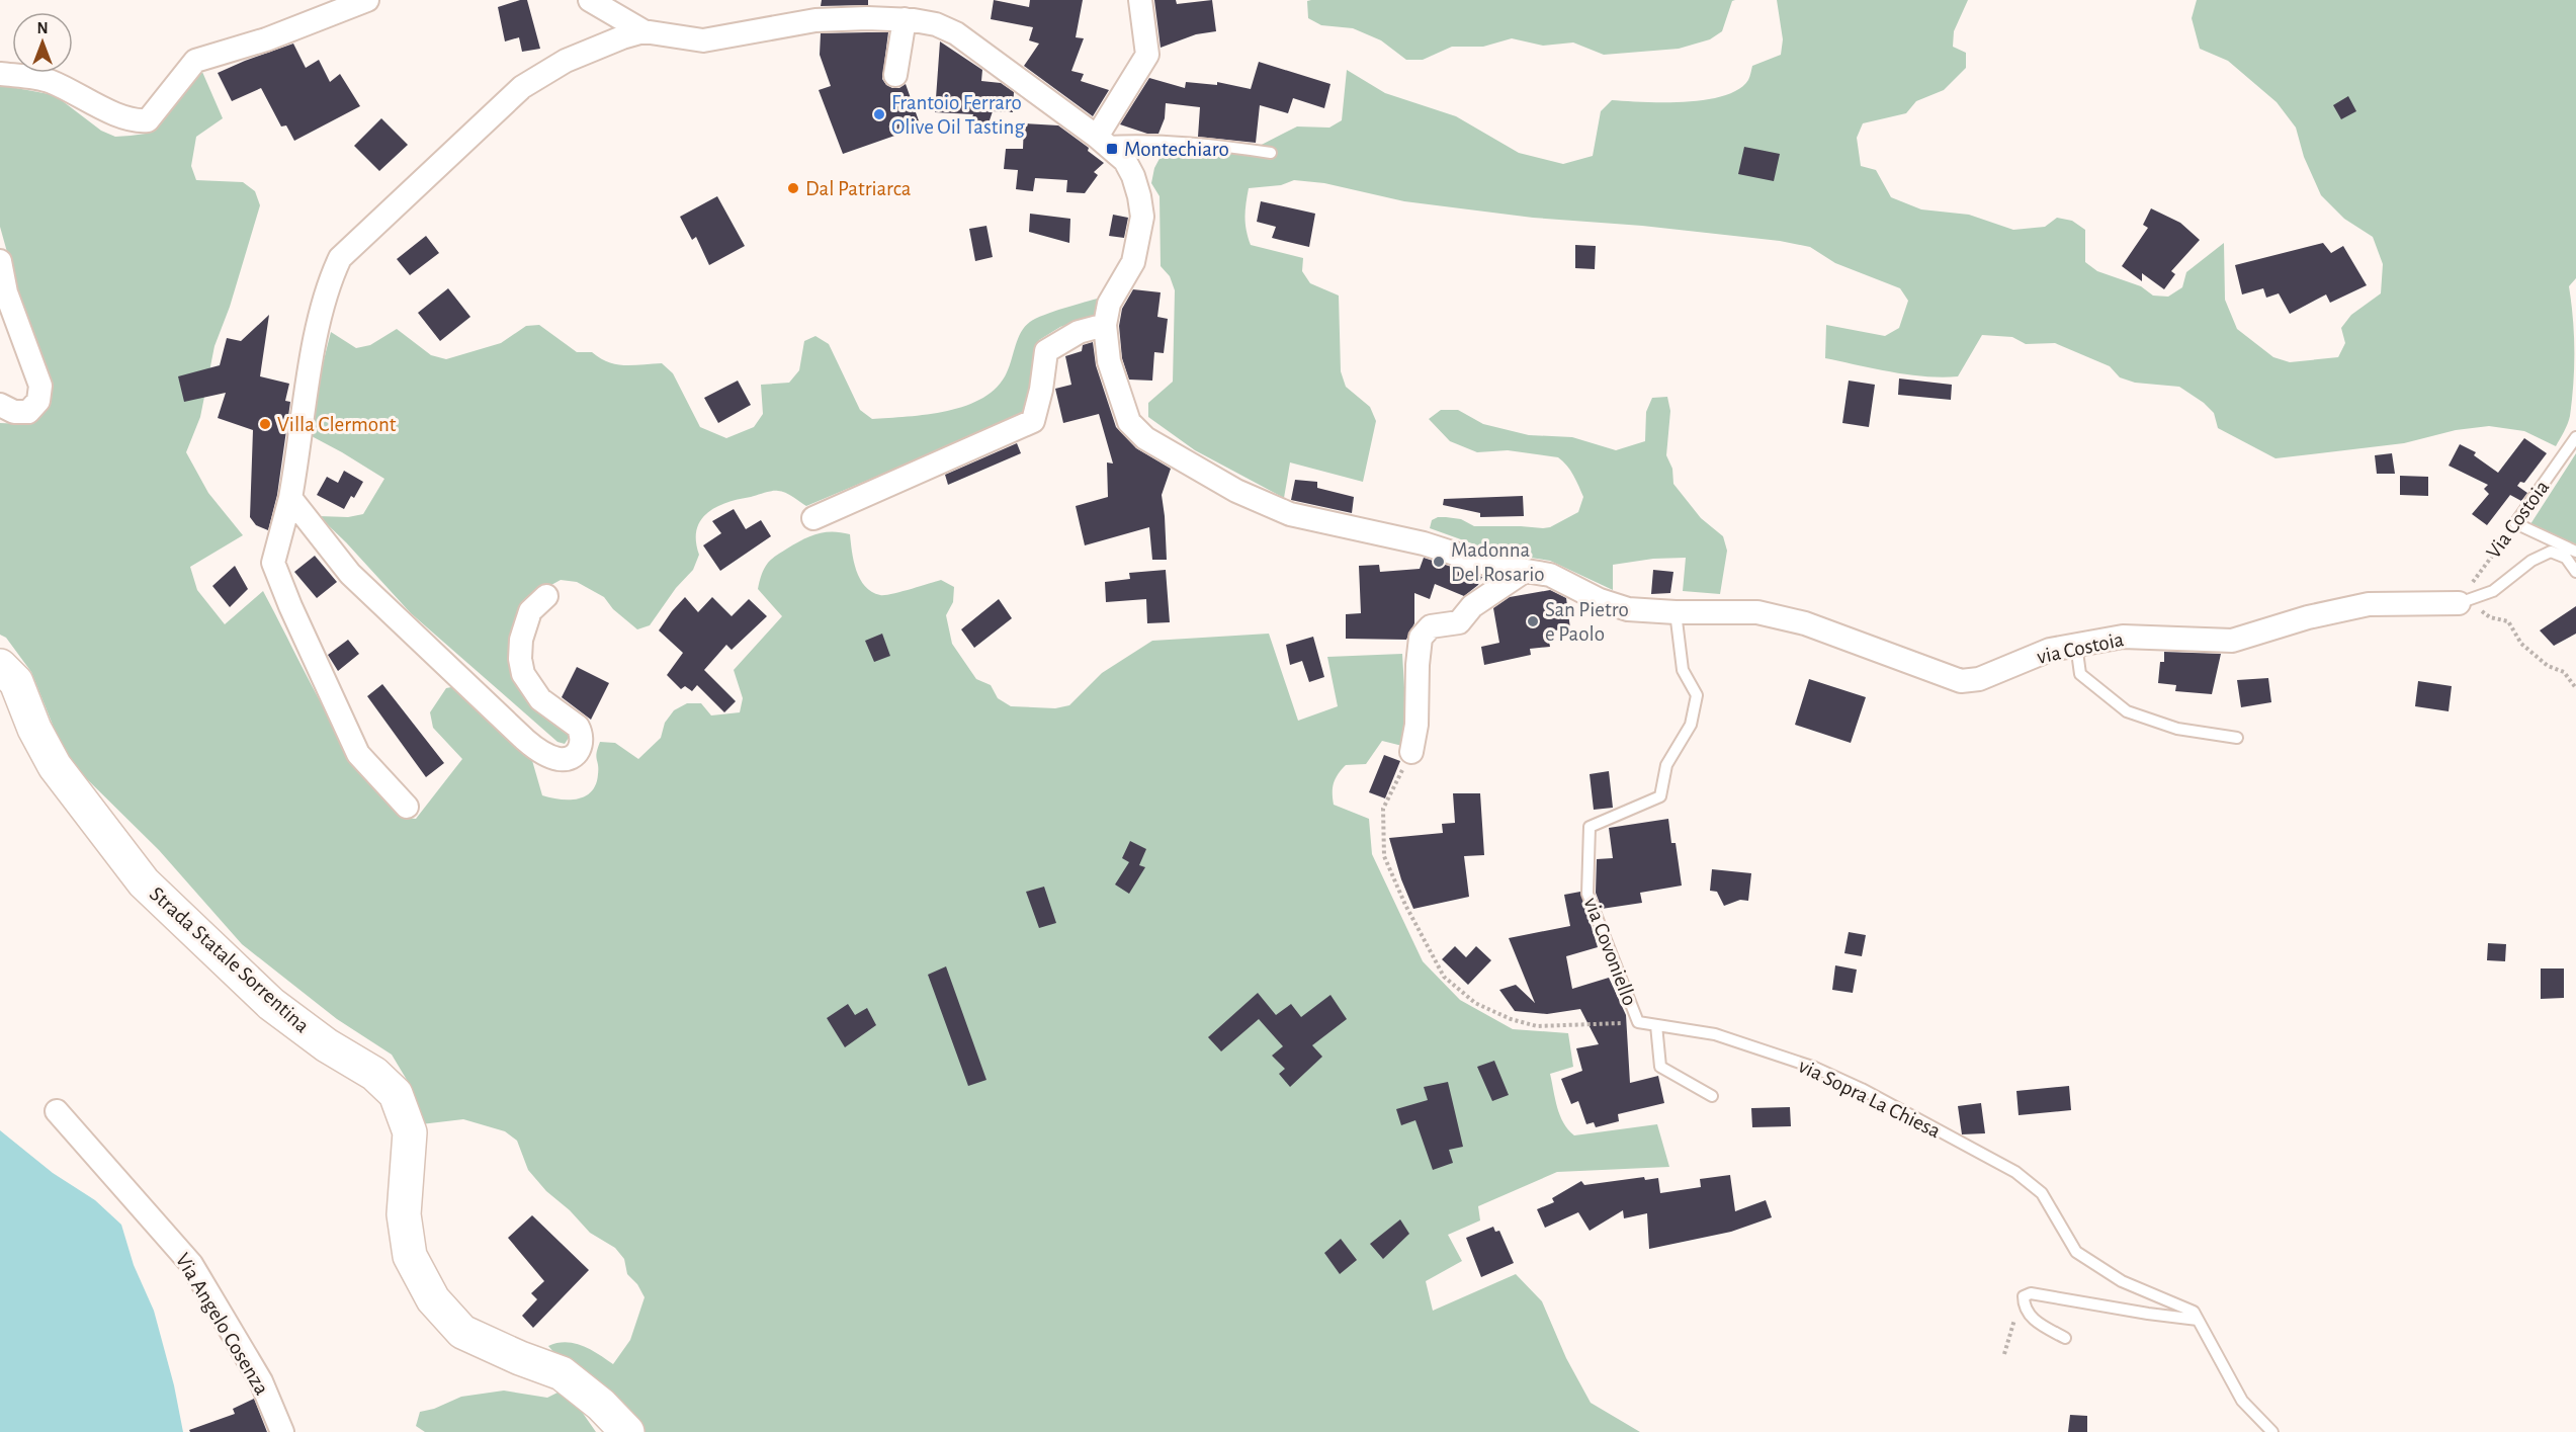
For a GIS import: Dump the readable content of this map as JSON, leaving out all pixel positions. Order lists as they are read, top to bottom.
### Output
{
  "streets": {
    "main road": ["Strada Statale Sorrentina"],
    "street": ["via Costoia", "Via Angelo Cosenza"],
    "lane": ["Via Costoia", "via Covoniello", "via Sopra La Chiesa"]
  },
  "crossings": [
    ["Via Costoia", "via Costoia"],
    ["via Costoia", "via Covoniello"],
    ["via Covoniello", "via Sopra La Chiesa"]
  ],
  "places": {
    "other": [
      "Frantoio Ferraro Olive Oil Tasting",
      "Dal Patriarca",
      "Villa Clermont",
      "Madonna Del Rosario",
      "San Pietro e Paolo"
    ],
    "transit": ["Montechiaro"]
  },
  "north": "top"
}
